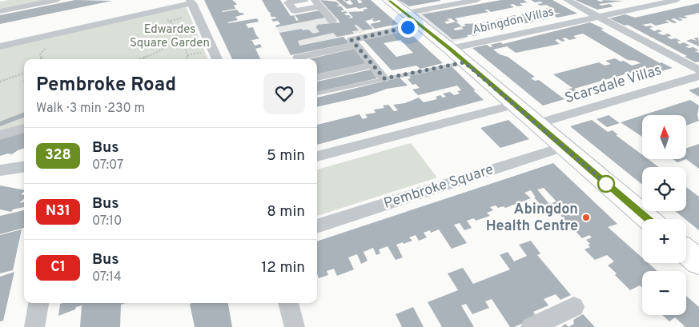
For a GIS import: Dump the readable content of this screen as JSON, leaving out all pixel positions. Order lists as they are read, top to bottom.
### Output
{
  "streets": {
    "street": ["Abingdon Villas", "Scarsdale Villas", "Pembroke Square"]
  },
  "parks": ["Edwardes Square Garden"],
  "places": ["Abingdon Health Centre"],
  "lines": ["bus line 328"],
  "north": "top",
  "page": {
    "heading": ["Pembroke Road", "Walk · 3 min · 230 m"],
    "map_buttons": ["+", "−"],
    "list": [
      {
        "mark": "328",
        "name": "Bus",
        "note": "07:07",
        "value": "5 min"
      },
      {
        "mark": "N31",
        "name": "Bus",
        "note": "07:10",
        "value": "8 min"
      },
      {
        "mark": "C1",
        "name": "Bus",
        "note": "07:14",
        "value": "12 min"
      }
    ]
  }
}
